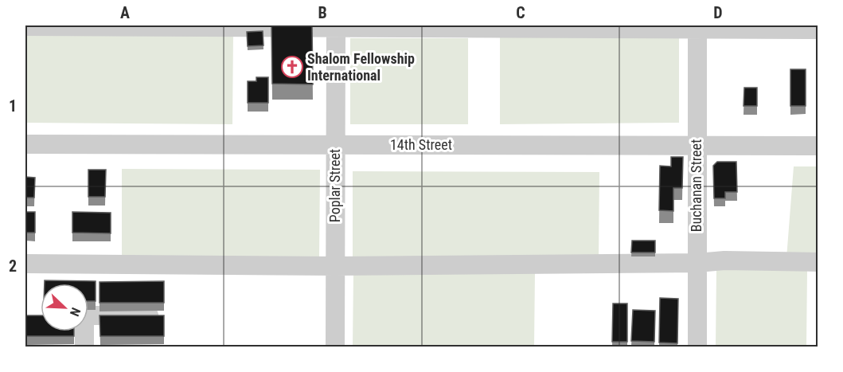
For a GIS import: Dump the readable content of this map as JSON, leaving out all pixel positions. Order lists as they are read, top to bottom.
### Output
{
  "streets": {
    "street": ["14th Street", "Poplar Street", "Buchanan Street"]
  },
  "crossings": [
    ["14th Street", "Poplar Street"],
    ["14th Street", "Buchanan Street"]
  ],
  "places": {
    "church": ["Shalom Fellowship International"]
  },
  "north": "bottom right",
  "grid": {
    "columns": [
      "A",
      "B",
      "C",
      "D"
    ],
    "rows": ["1", "2"]
  }
}
